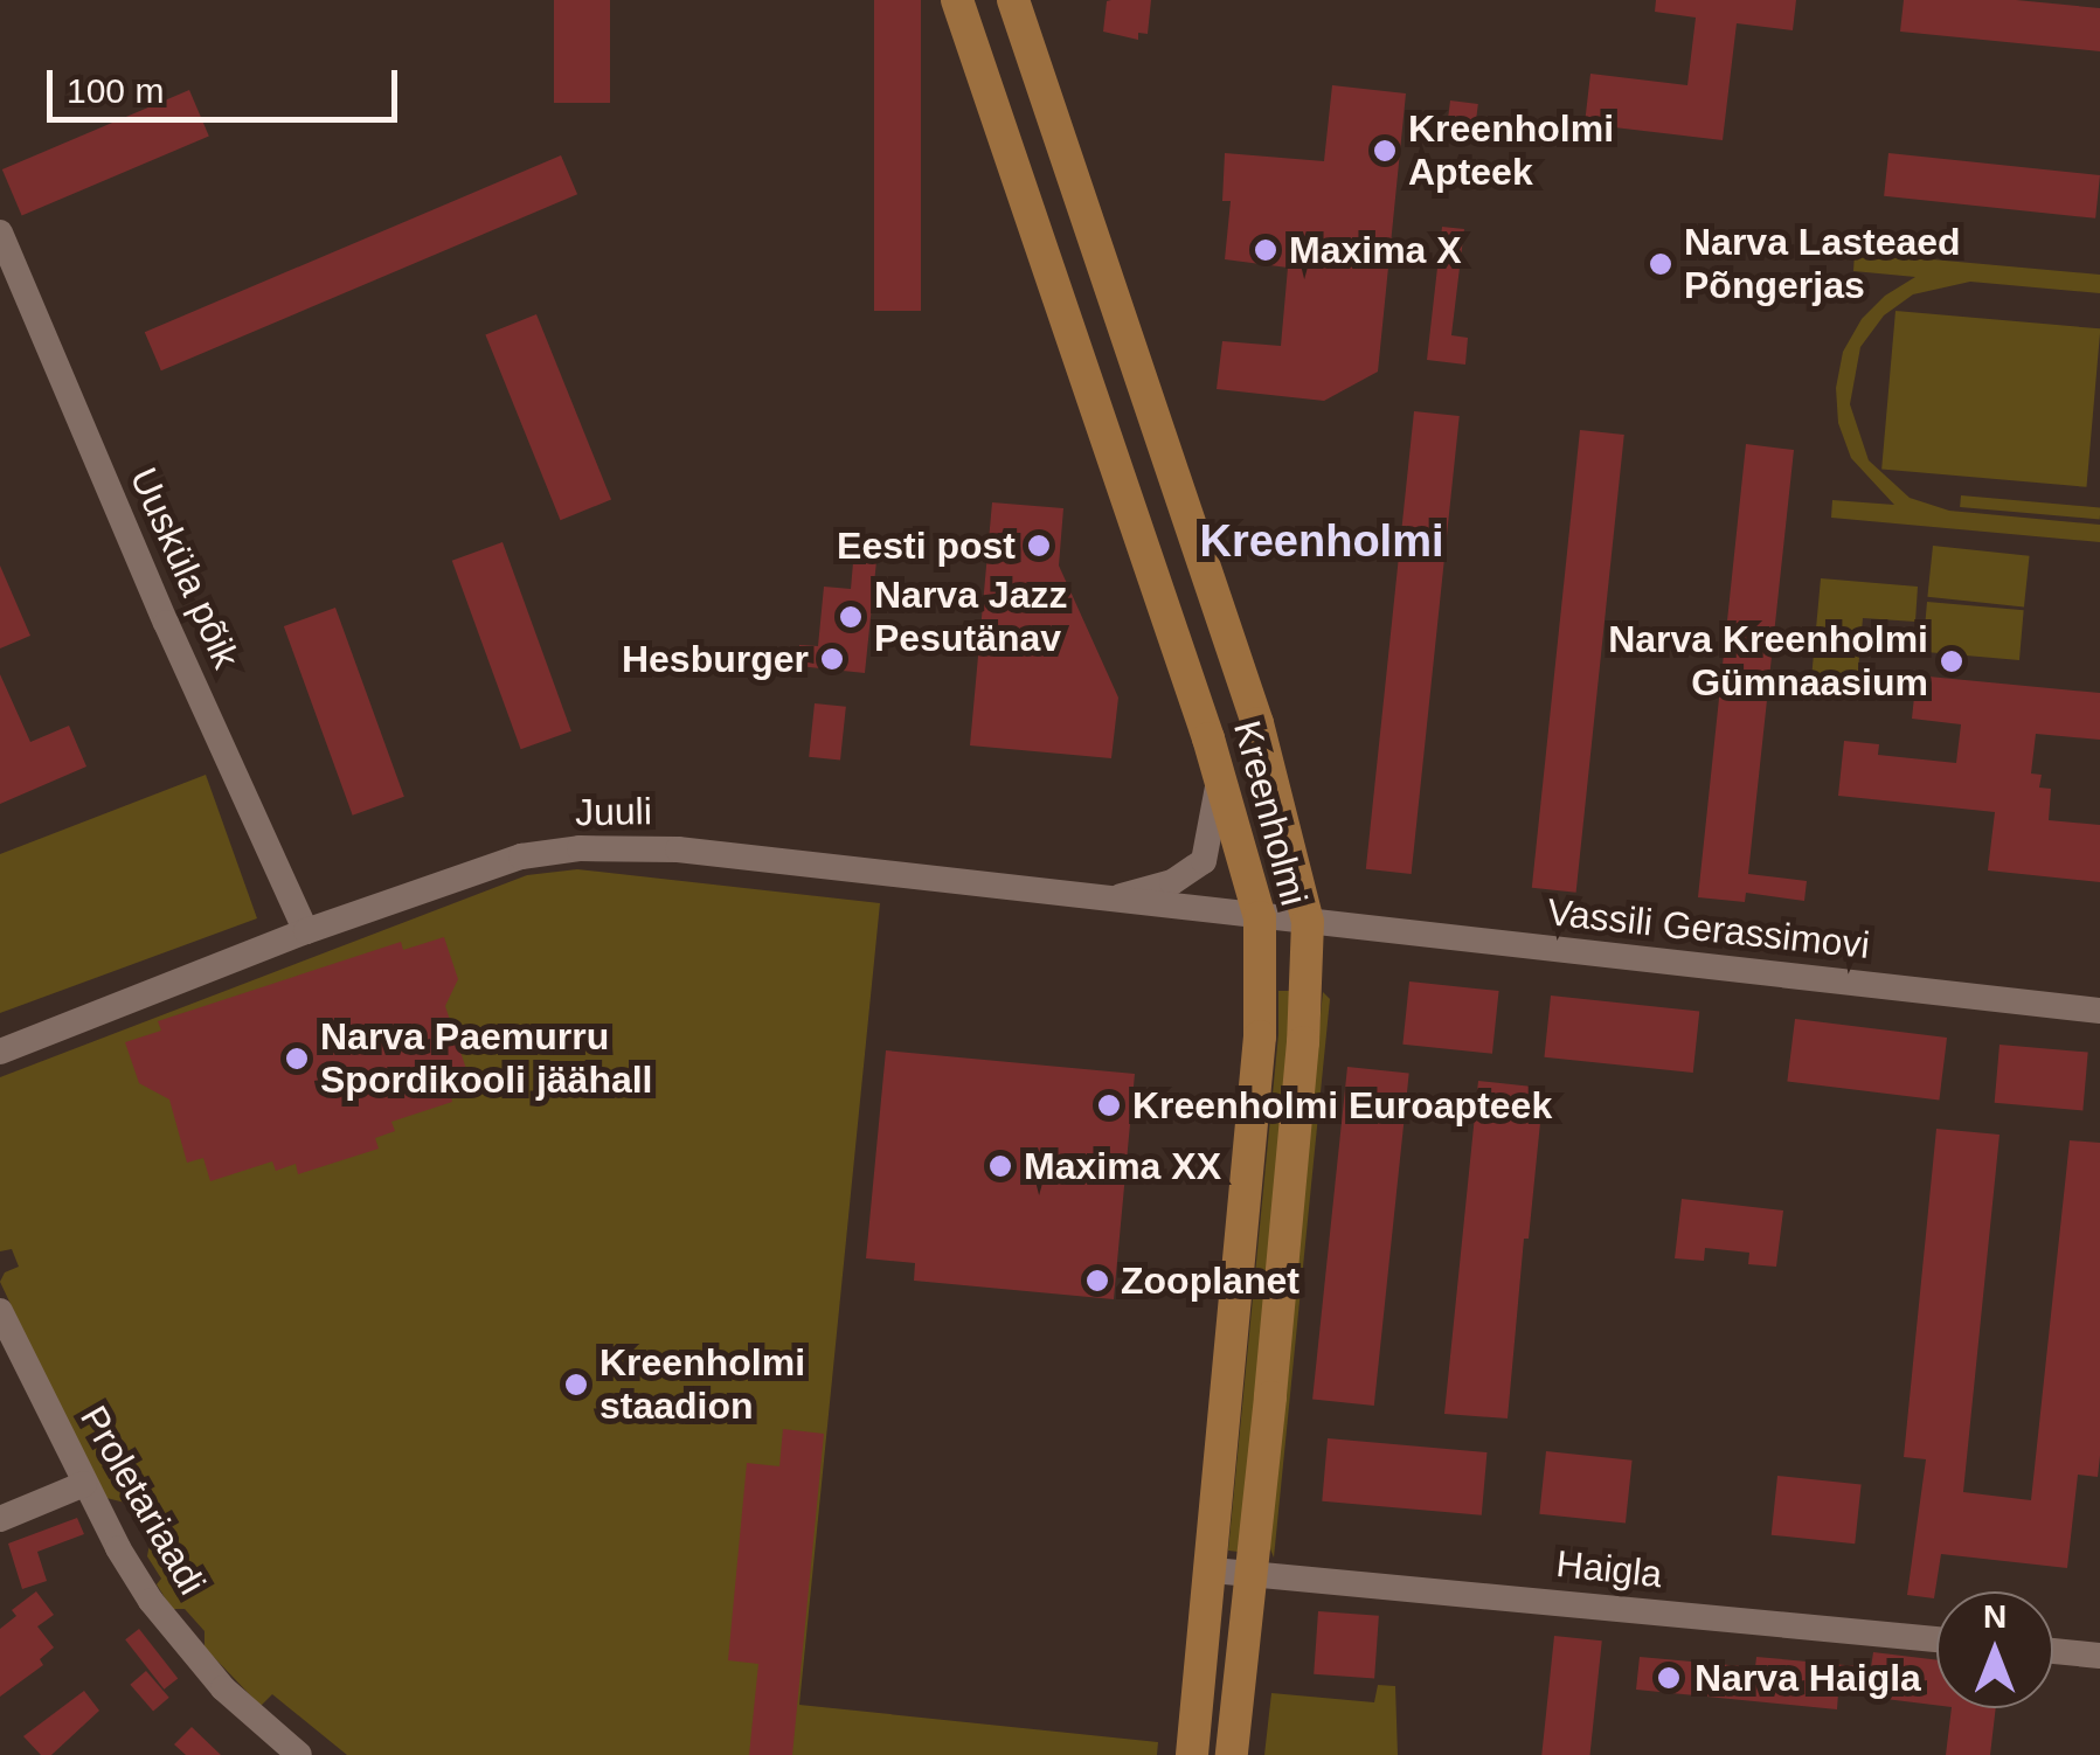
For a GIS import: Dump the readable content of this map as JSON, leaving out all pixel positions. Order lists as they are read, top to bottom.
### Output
{
  "streets": {
    "main road": ["Kreenholmi"],
    "street": [
      "Uusküla põik",
      "Juuli",
      "Vassili Gerassimovi",
      "Proletariaadi",
      "Haigla"
    ]
  },
  "crossings": [
    ["Uusküla põik", "Juuli"],
    ["Juuli", "Kreenholmi"],
    ["Juuli", "Vassili Gerassimovi"],
    ["Kreenholmi", "Vassili Gerassimovi"],
    ["Kreenholmi", "Haigla"]
  ],
  "districts": ["Kreenholmi"],
  "places": [
    "Kreenholmi Apteek",
    "Maxima X",
    "Narva Lasteaed Põngerjas",
    "Eesti post",
    "Narva Jazz Pesutänav",
    "Hesburger",
    "Narva Kreenholmi Gümnaasium",
    "Narva Paemurru Spordikooli jäähall",
    "Kreenholmi Euroapteek",
    "Maxima XX",
    "Zooplanet",
    "Kreenholmi staadion",
    "Narva Haigla"
  ],
  "scale_bar": "100 m",
  "north": "top"
}
